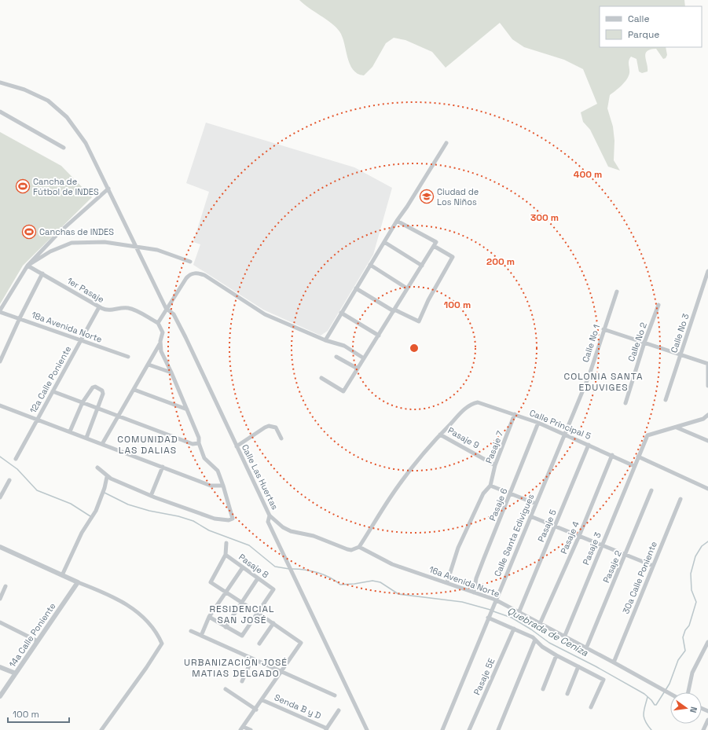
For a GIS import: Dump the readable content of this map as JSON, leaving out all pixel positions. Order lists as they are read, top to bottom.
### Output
{
  "streets": {
    "street": [
      "1er Pasaje",
      "18a Avenida Norte",
      "Calle No 3",
      "Calle No 2",
      "Calle No 1",
      "12a Calle Poniente",
      "Calle Principal 5",
      "Pasaje 9",
      "Pasaje 7",
      "Calle Las Huertas",
      "Pasaje 6",
      "Pasaje 5",
      "Calle Santa Edivigues",
      "Pasaje 4",
      "Pasaje 3",
      "Pasaje 8",
      "Pasaje 2",
      "30a Calle Poniente",
      "16a Avenida Norte",
      "14a Calle Poniente",
      "Pasaje 5E",
      "Senda B y D"
    ]
  },
  "crossings": [
    ["1er Pasaje", "12a Calle Poniente"],
    ["18a Avenida Norte", "12a Calle Poniente"],
    ["Calle No 1", "Calle Principal 5"],
    ["Calle No 1", "Calle Santa Edivigues"],
    ["Calle Principal 5", "Pasaje 9"],
    ["Calle Principal 5", "Pasaje 7"],
    ["Calle Principal 5", "Pasaje 6"],
    ["Calle Principal 5", "Pasaje 5"],
    ["Calle Principal 5", "Calle Santa Edivigues"],
    ["Calle Principal 5", "Pasaje 4"],
    ["Calle Principal 5", "Pasaje 3"],
    ["Pasaje 9", "Pasaje 7"],
    ["Calle Las Huertas", "16a Avenida Norte"],
    ["Pasaje 6", "16a Avenida Norte"],
    ["Pasaje 5", "16a Avenida Norte"],
    ["Calle Santa Edivigues", "16a Avenida Norte"],
    ["Pasaje 4", "16a Avenida Norte"],
    ["Pasaje 3", "16a Avenida Norte"],
    ["Pasaje 2", "16a Avenida Norte"],
    ["30a Calle Poniente", "16a Avenida Norte"]
  ],
  "districts": [
    "COLONIA SANTA EDUVIGES",
    "COMUNIDAD LAS DALIAS",
    "RESIDENCIAL SAN JOSÉ",
    "URBANIZACIÓN JOSÉ MATIAS DELGADO"
  ],
  "water": ["Quebrada de Ceniza"],
  "places": {
    "sports": ["Cancha de Fútbol de INDES", "Canchas de INDES"],
    "school or university": ["Ciudad de Los Niños"]
  },
  "legend": ["Calle", "Parque"],
  "scale_bar": "100 m",
  "north": "right",
  "rings": [
    "400 m",
    "300 m",
    "200 m",
    "100 m"
  ]
}
